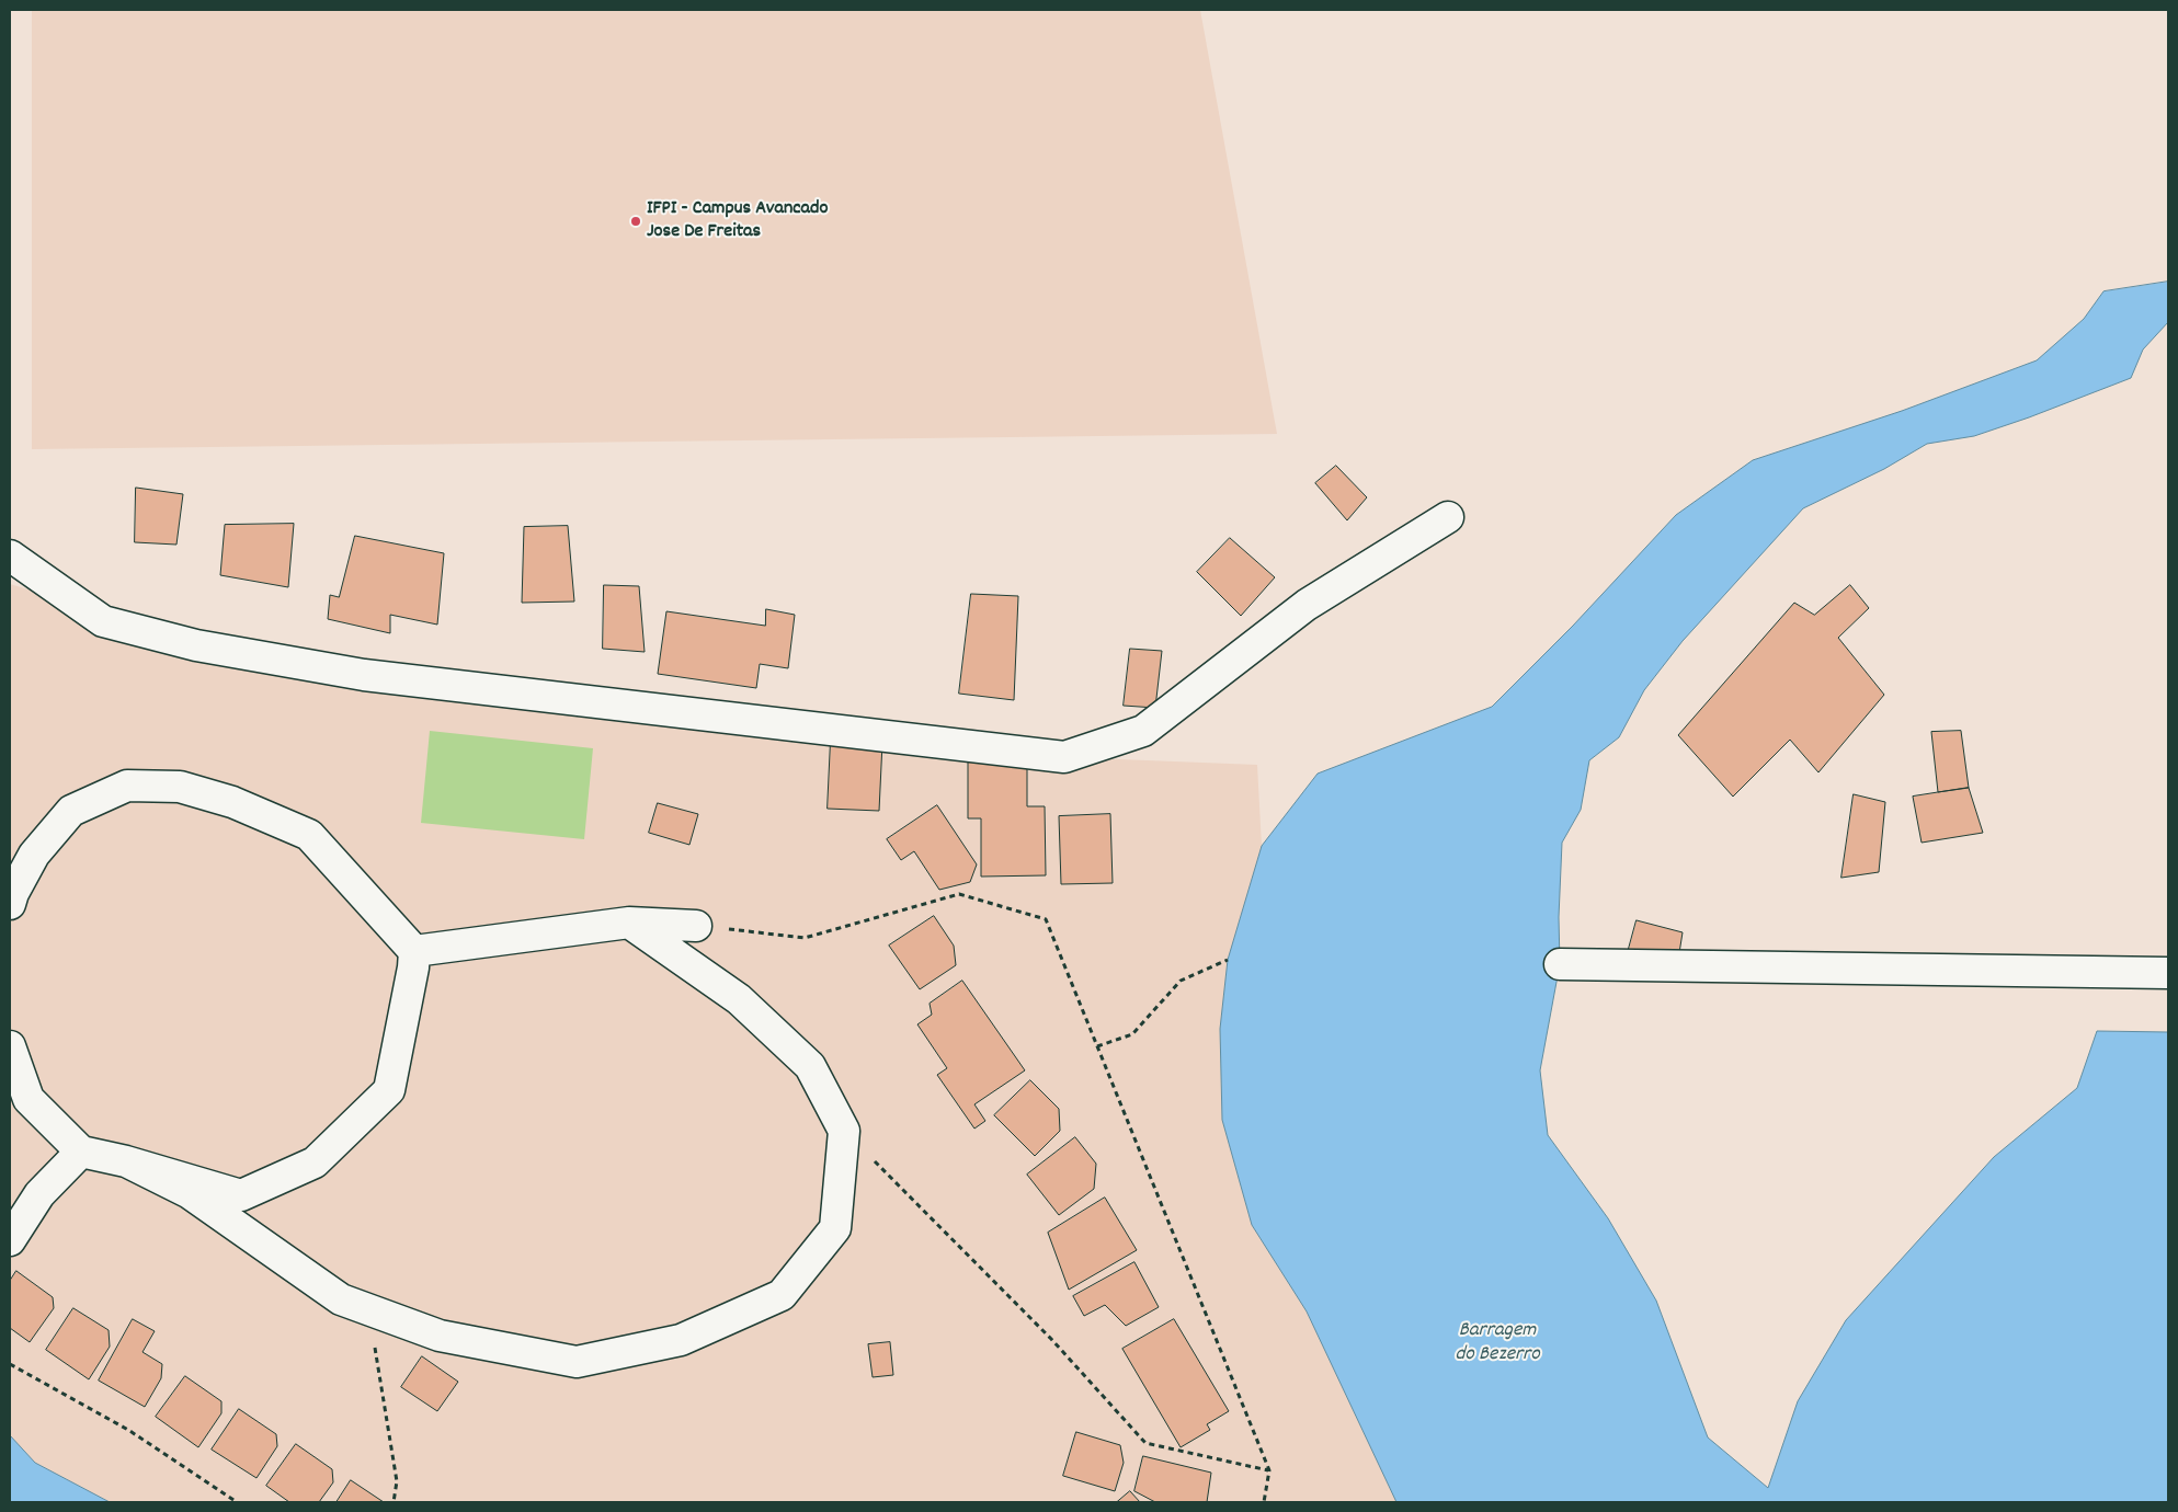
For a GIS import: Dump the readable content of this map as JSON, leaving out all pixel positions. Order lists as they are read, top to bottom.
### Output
{
  "water": ["Barragem do Bezerro"],
  "places": ["IFPI - Campus Avancado Jose De Freitas"]
}
